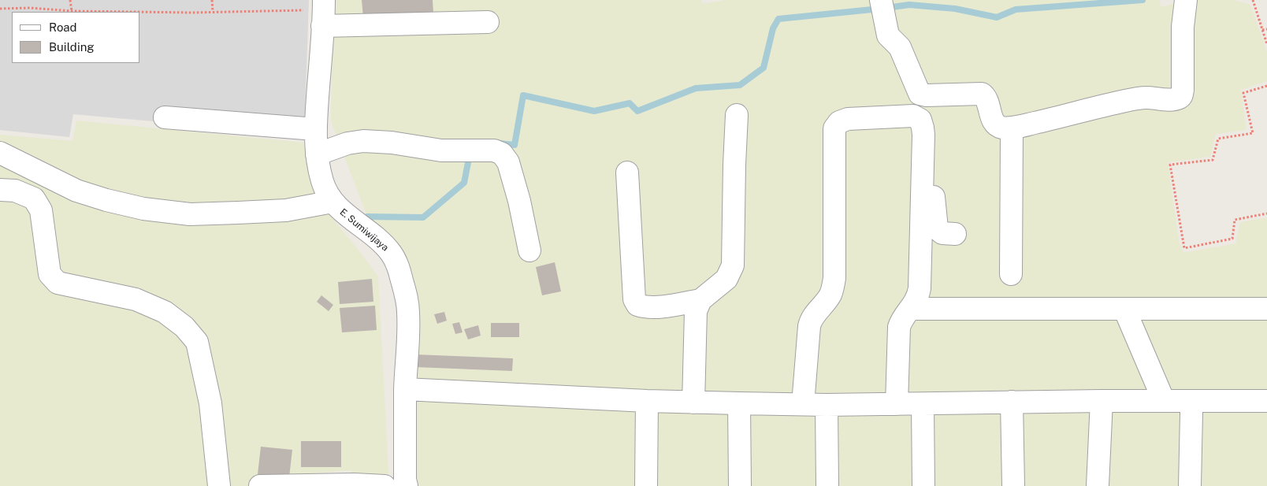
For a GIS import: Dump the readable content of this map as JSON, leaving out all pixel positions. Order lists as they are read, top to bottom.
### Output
{
  "streets": {
    "street": ["E. Sumiwijaya"]
  },
  "legend": ["Road", "Building"]
}
